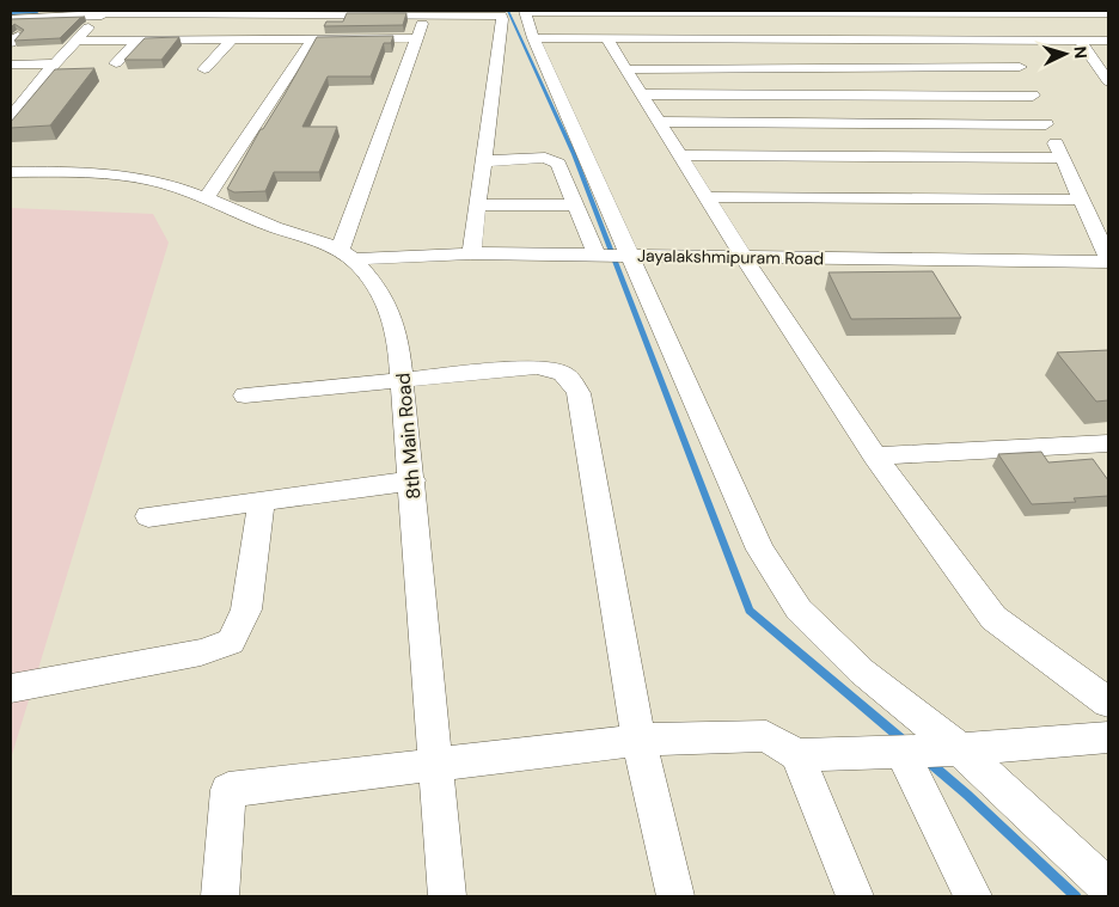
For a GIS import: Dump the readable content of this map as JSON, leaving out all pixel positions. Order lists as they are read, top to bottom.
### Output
{
  "streets": {
    "street": ["Jayalakshmipuram Road", "8th Main Road"]
  },
  "crossings": [
    ["Jayalakshmipuram Road", "8th Main Road"]
  ],
  "north": "right"
}
